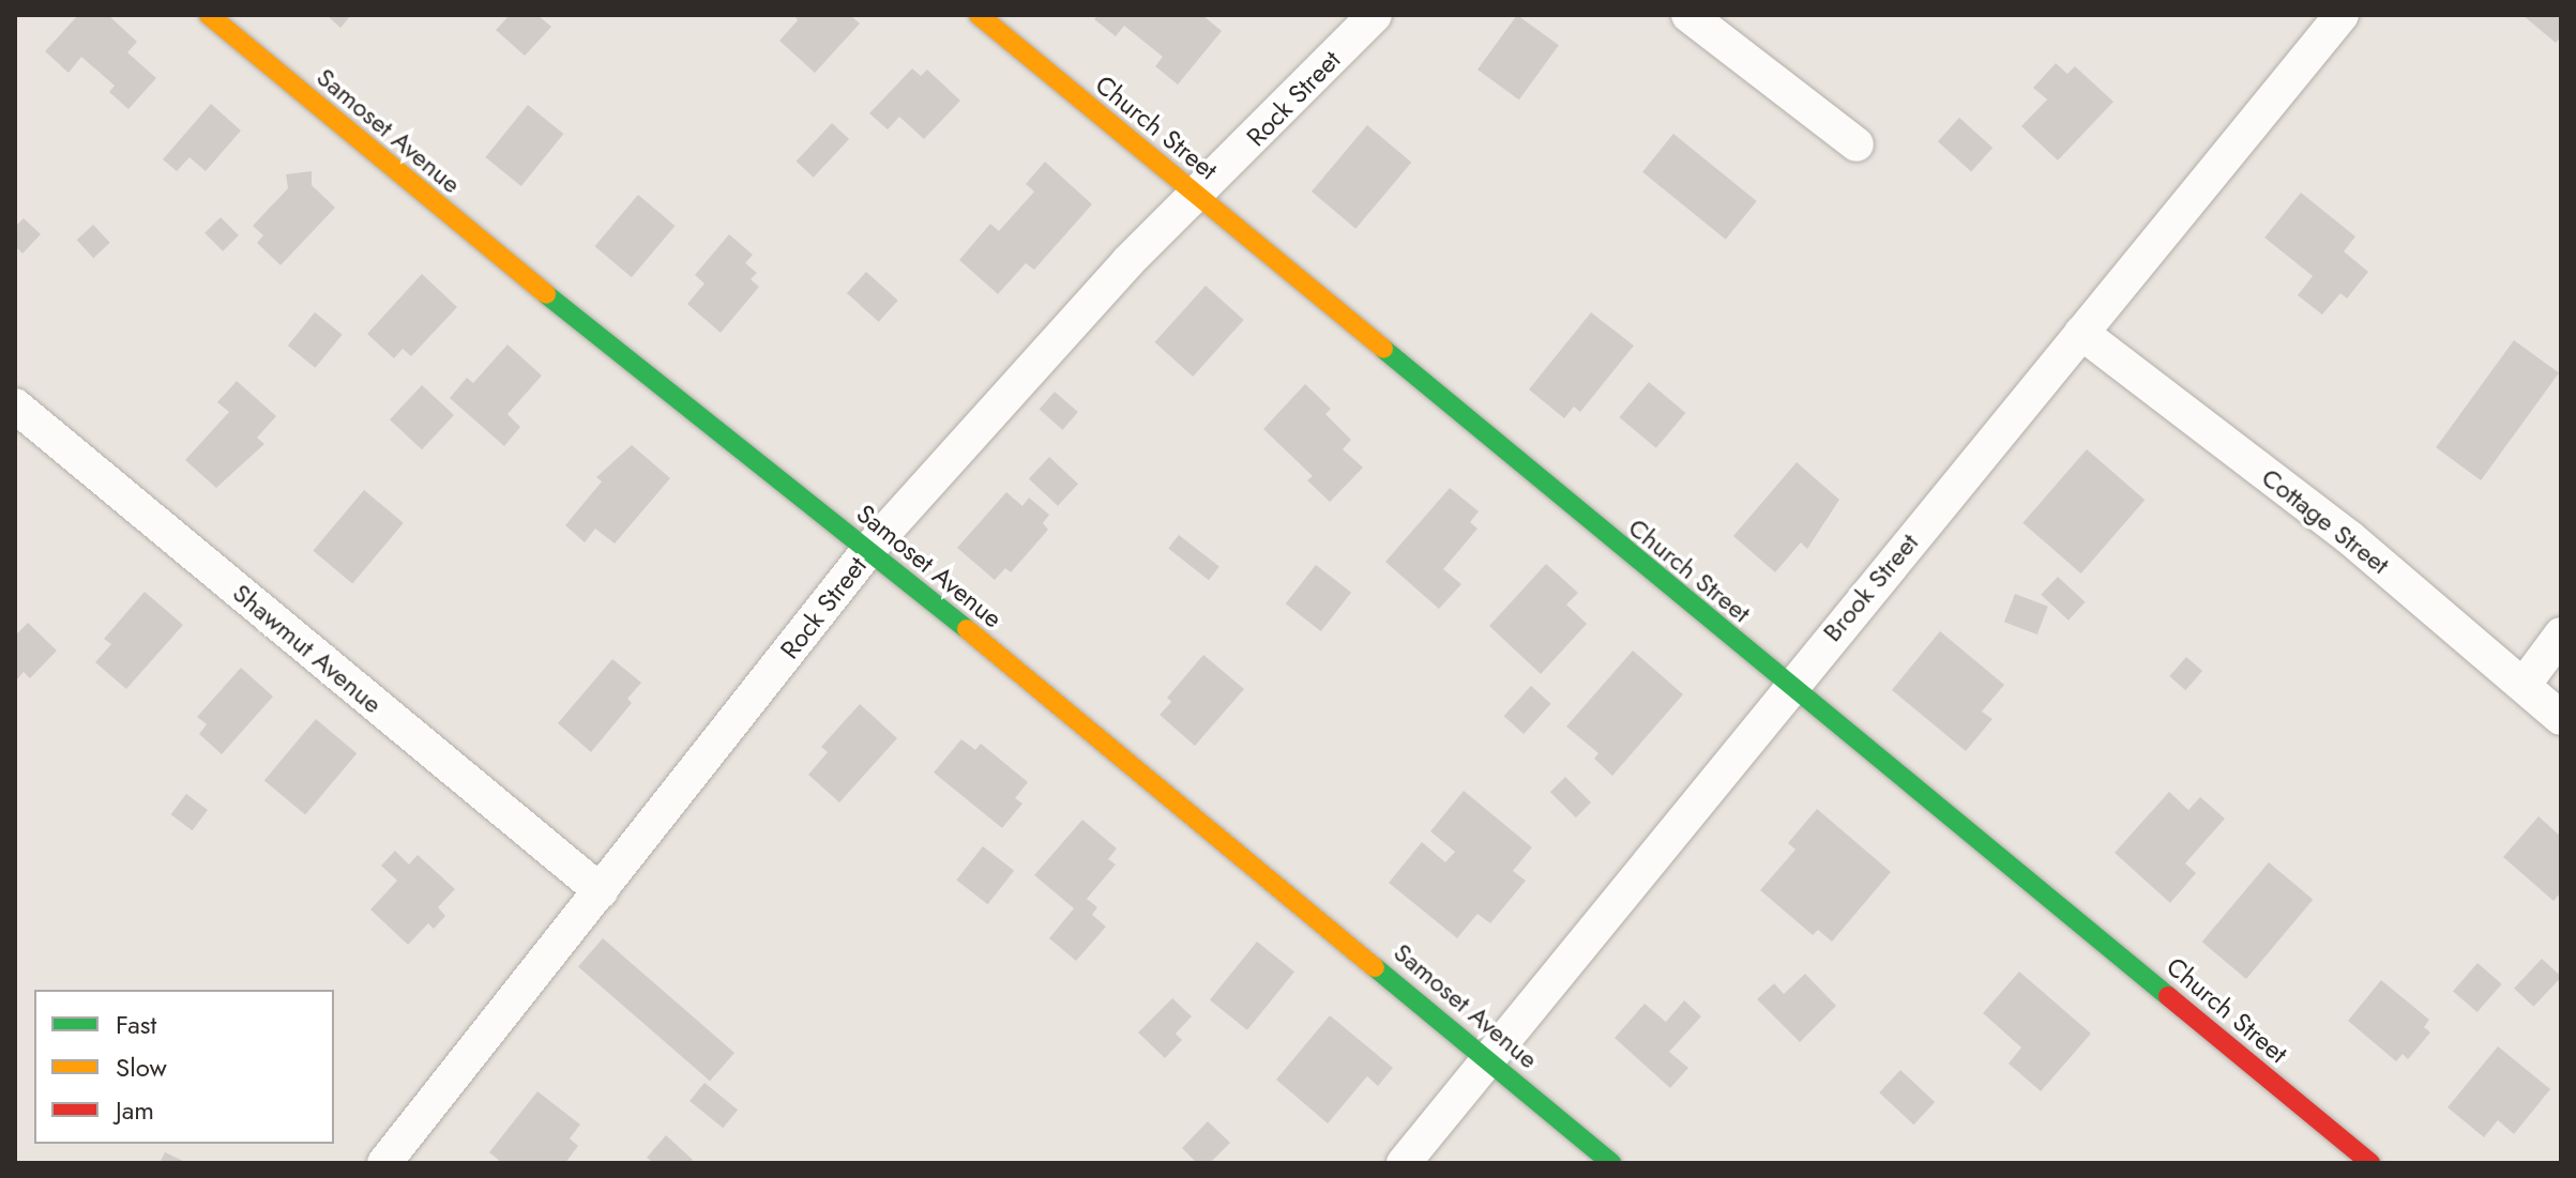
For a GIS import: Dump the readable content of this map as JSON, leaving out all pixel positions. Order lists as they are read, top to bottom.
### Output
{
  "streets": {
    "street": [
      "Rock Street",
      "Church Street",
      "Samoset Avenue",
      "Cottage Street",
      "Brook Street",
      "Shawmut Avenue"
    ]
  },
  "crossings": [
    ["Rock Street", "Church Street"],
    ["Rock Street", "Samoset Avenue"],
    ["Rock Street", "Shawmut Avenue"],
    ["Church Street", "Brook Street"],
    ["Samoset Avenue", "Brook Street"],
    ["Cottage Street", "Brook Street"]
  ],
  "legend": ["Fast", "Slow", "Jam"]
}
